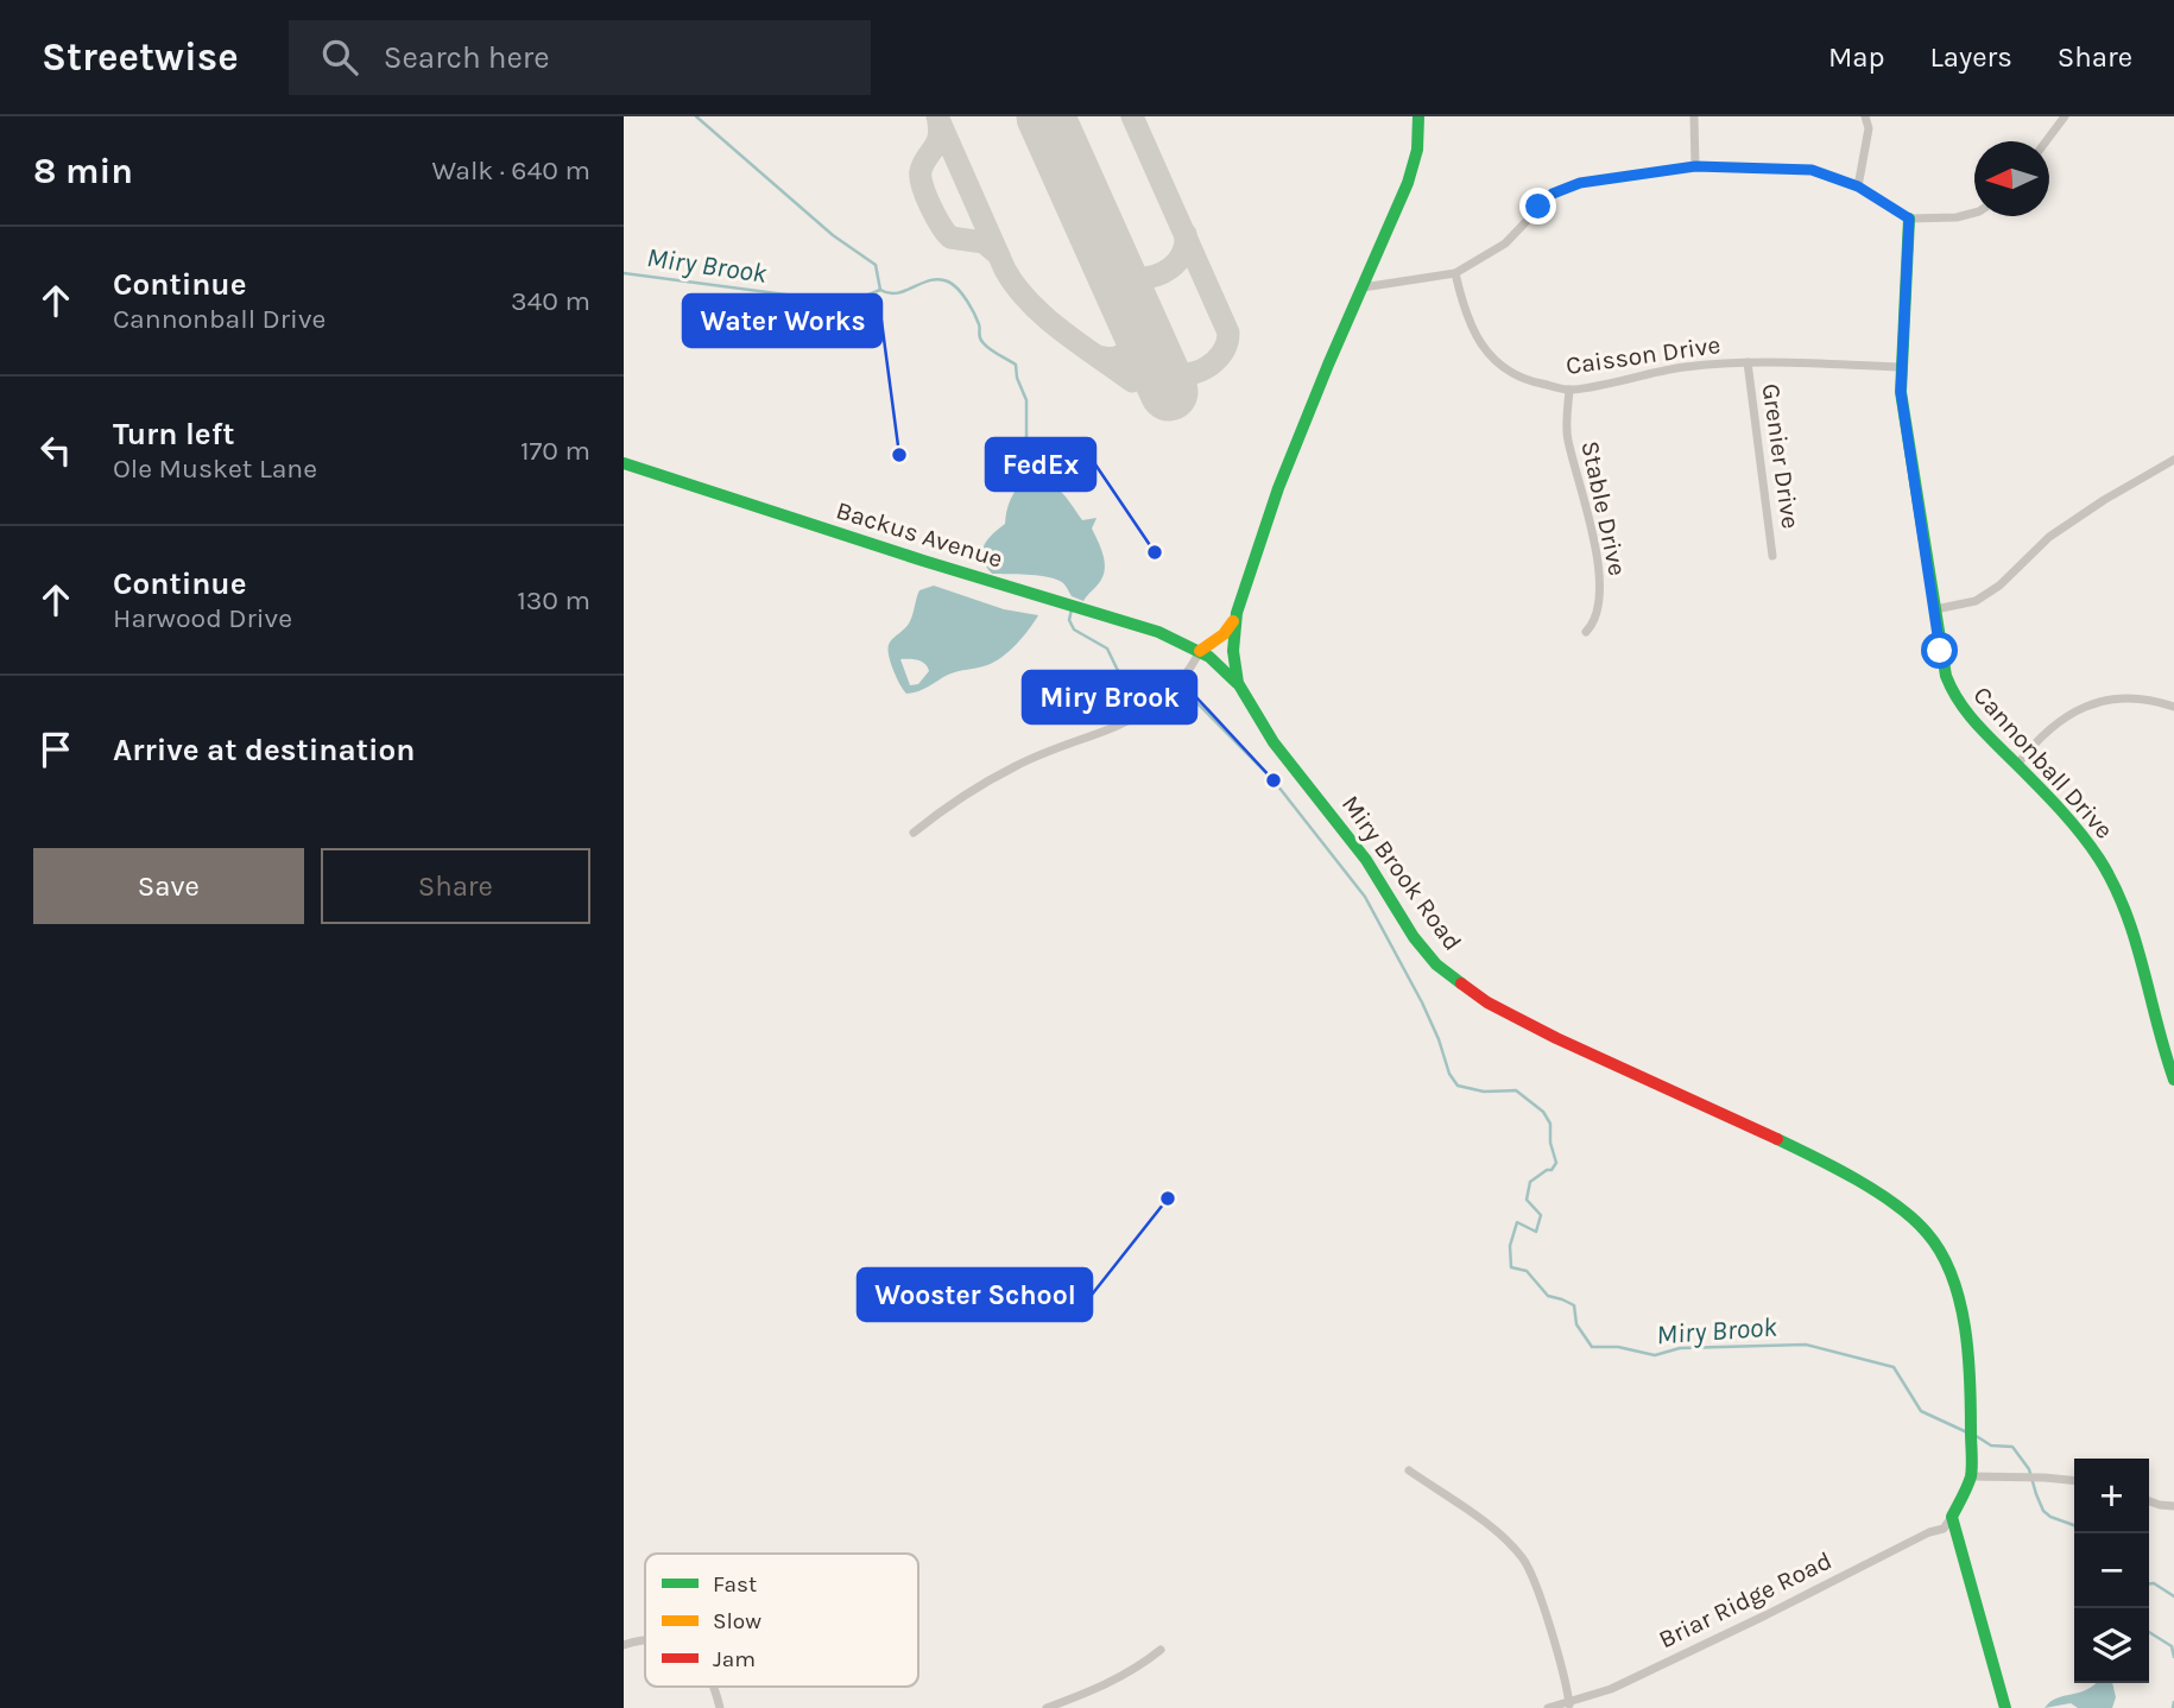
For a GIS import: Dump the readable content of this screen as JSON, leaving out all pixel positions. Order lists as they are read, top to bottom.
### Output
{
  "streets": {
    "main road": ["Backus Avenue", "Cannonball Drive", "Miry Brook Road"],
    "street": [
      "Caisson Drive",
      "Grenier Drive",
      "Stable Drive",
      "Briar Ridge Road"
    ]
  },
  "crossings": [
    ["Caisson Drive", "Grenier Drive"],
    ["Caisson Drive", "Stable Drive"],
    ["Caisson Drive", "Cannonball Drive"],
    ["Backus Avenue", "Miry Brook Road"],
    ["Miry Brook Road", "Briar Ridge Road"]
  ],
  "water": ["Miry Brook"],
  "places": [
    "Water Works",
    "FedEx",
    "Miry Brook",
    "Wooster School"
  ],
  "legend": ["Fast", "Slow", "Jam"],
  "north": "left",
  "page": {
    "header": "Streetwise",
    "search": "Search here",
    "nav": ["Map", "Layers", "Share"],
    "heading": ["8 min", "Walk · 640 m"],
    "list": [
      ["Continue", "Cannonball Drive", "340 m"],
      ["Turn left", "Ole Musket Lane", "170 m"],
      ["Continue", "Harwood Drive", "130 m"],
      "Arrive at destination"
    ],
    "buttons": ["Save", "Share"],
    "map_buttons": ["+", "−"]
  }
}
